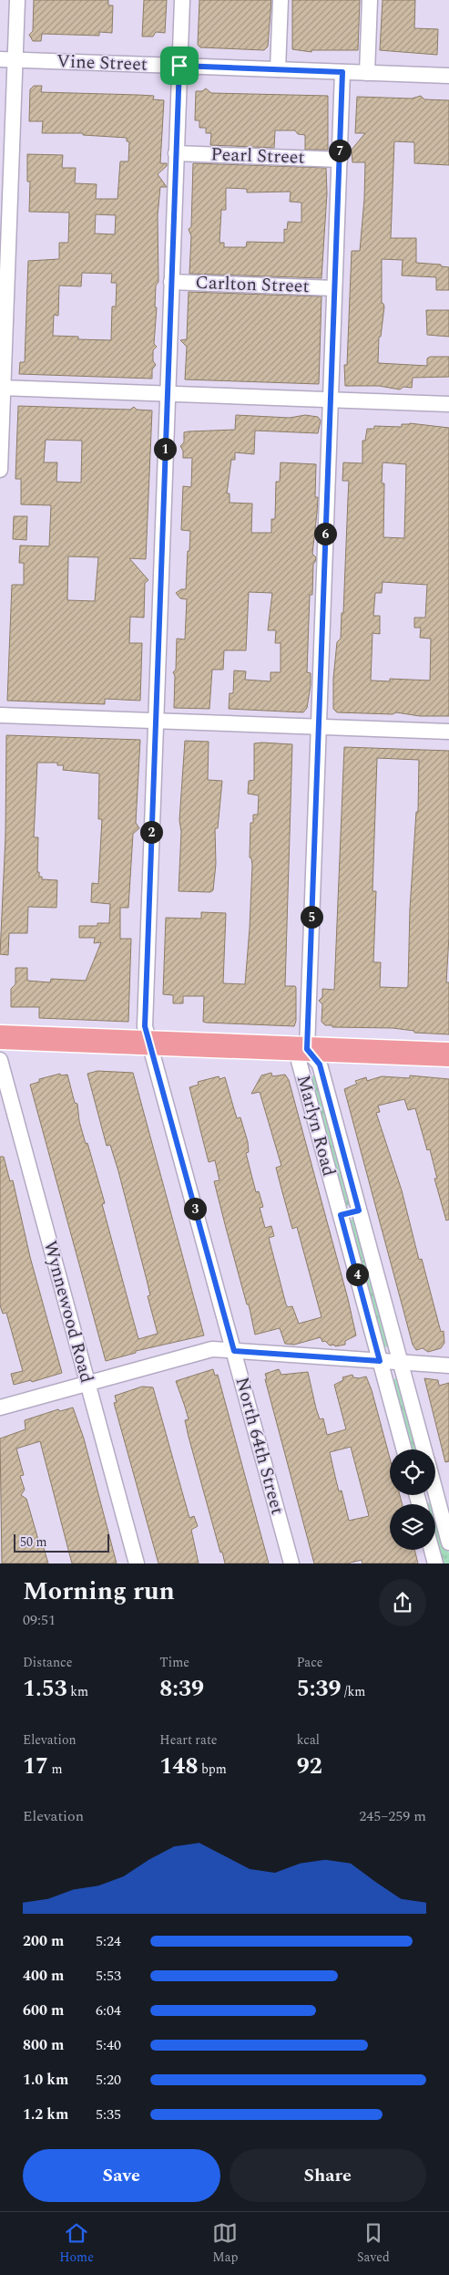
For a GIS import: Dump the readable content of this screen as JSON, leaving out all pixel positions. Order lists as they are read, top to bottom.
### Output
{
  "streets": {
    "street": [
      "Vine Street",
      "Pearl Street",
      "Carlton Street",
      "Marlyn Road",
      "Wynnewood Road",
      "North 64th Street"
    ]
  },
  "crossings": [
    ["Vine Street", "North 64th Street"],
    ["Pearl Street", "North 64th Street"],
    ["Carlton Street", "North 64th Street"]
  ],
  "scale_bar": "50 m",
  "page": {
    "pins": [
      "7",
      "1",
      "6",
      "2",
      "5",
      "3",
      "4"
    ],
    "scale": "50 m",
    "heading": ["Morning run", "09:51"],
    "stats": [
      ["Distance", "1.53 km"],
      ["Time", "8:39"],
      ["Pace", "5:39 /km"],
      ["Elevation", "17 m"],
      ["Heart rate", "148 bpm"],
      ["kcal", "92"]
    ],
    "chart": ["Elevation", "245–259 m"],
    "list": [
      {
        "name": "200 m",
        "note": "5:24"
      },
      {
        "name": "400 m",
        "note": "5:53"
      },
      {
        "name": "600 m",
        "note": "6:04"
      },
      {
        "name": "800 m",
        "note": "5:40"
      },
      {
        "name": "1.0 km",
        "note": "5:20"
      },
      {
        "name": "1.2 km",
        "note": "5:35"
      }
    ],
    "buttons": ["Save", "Share"],
    "tabs": ["Home", "Map", "Saved"]
  }
}
